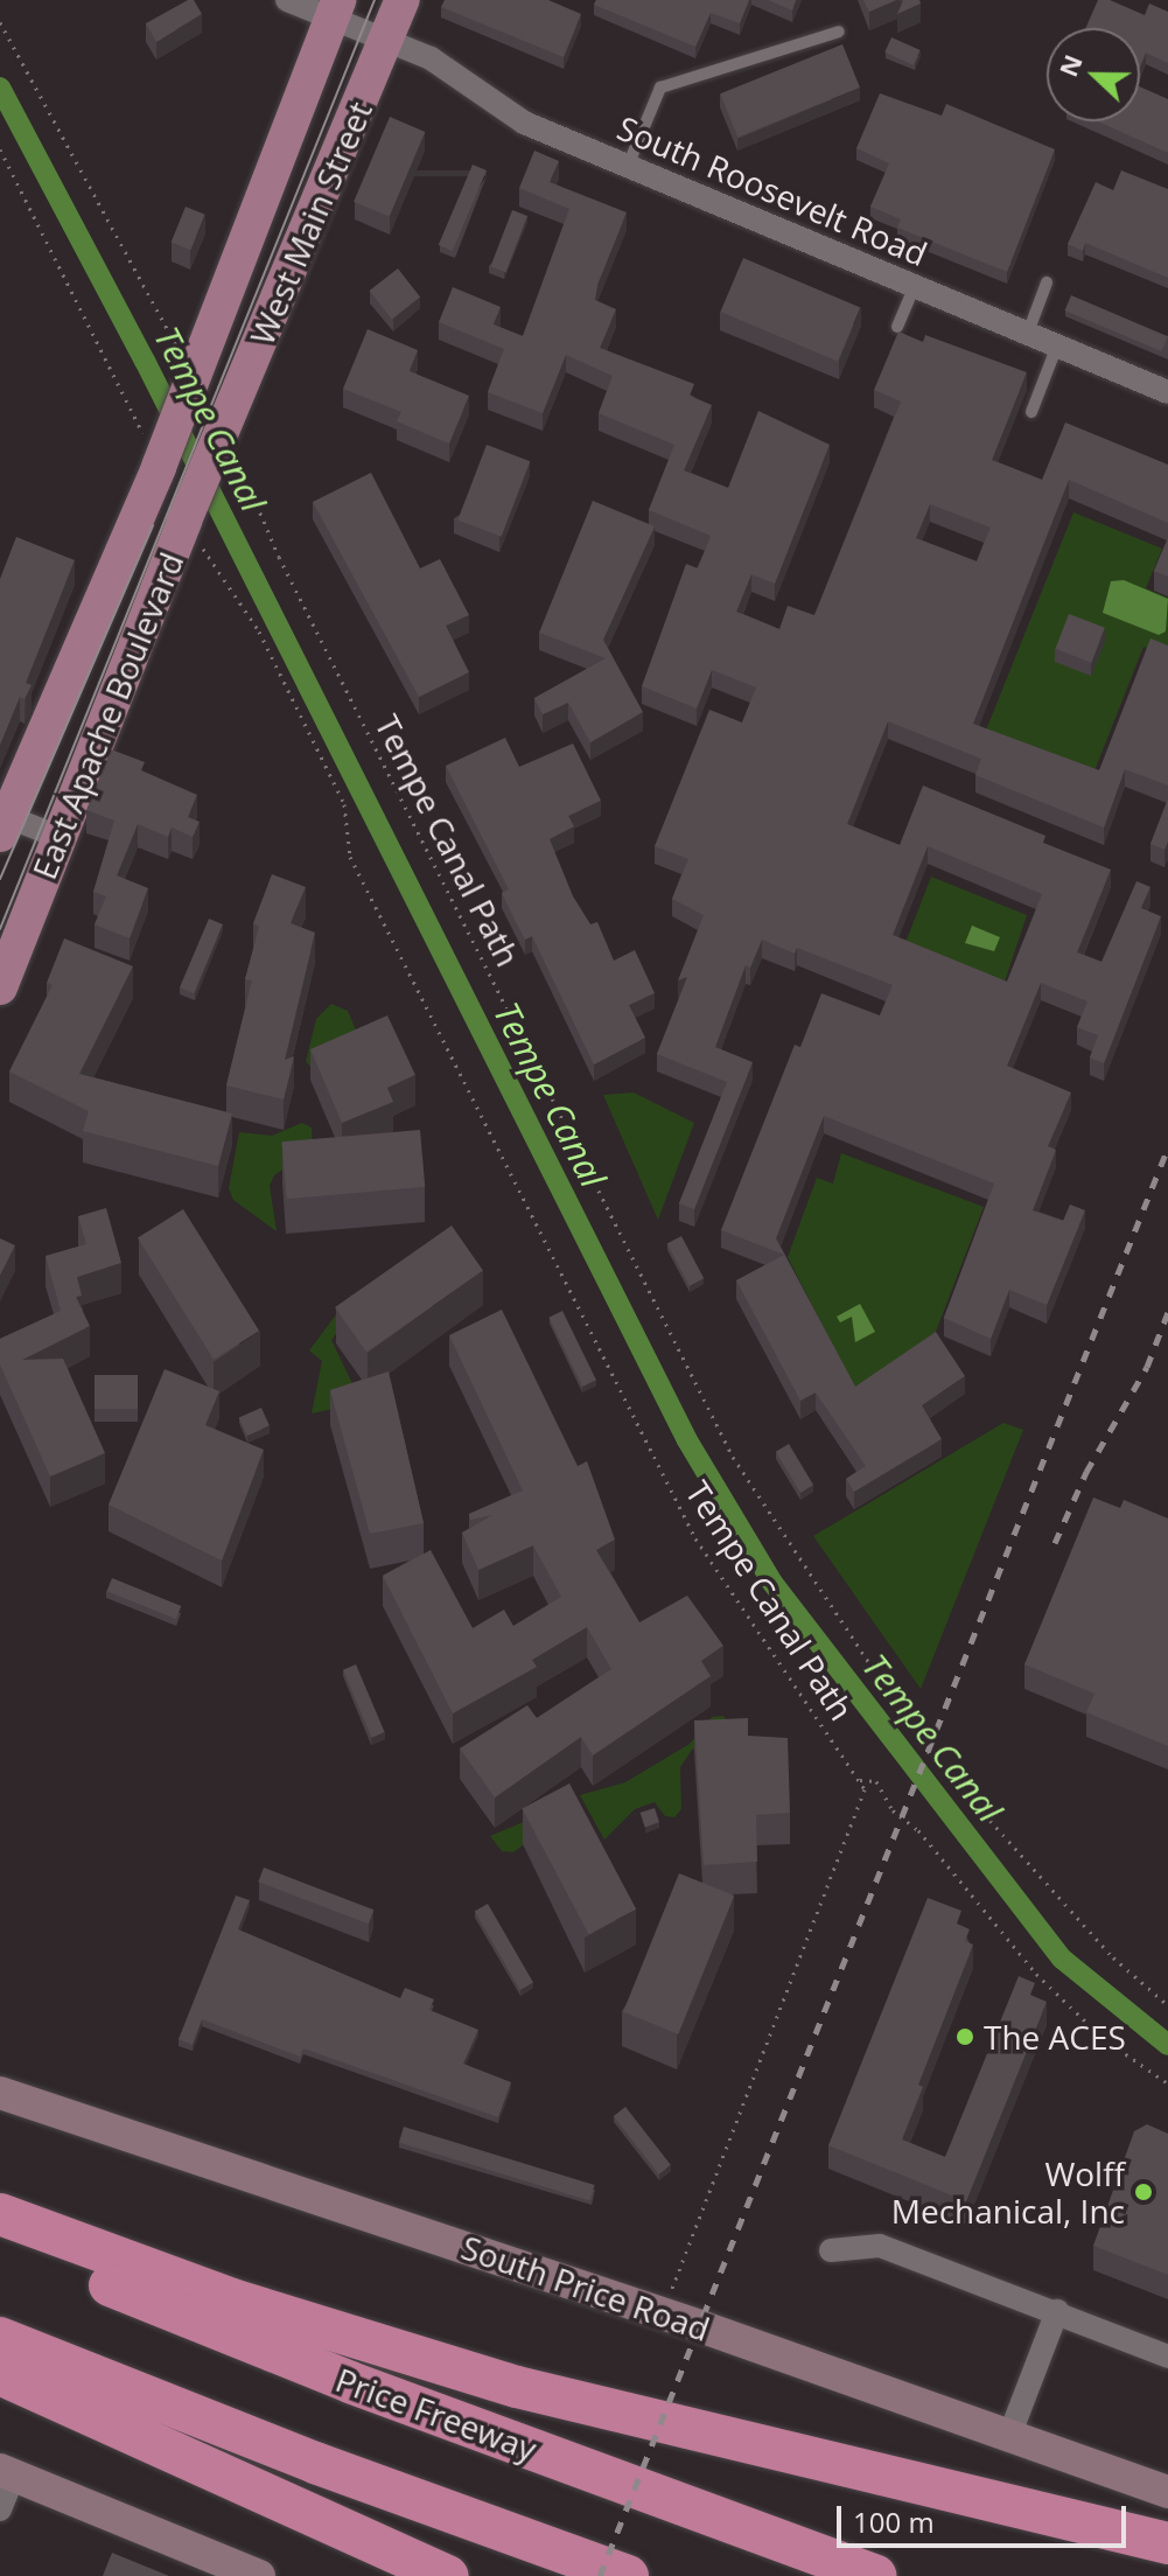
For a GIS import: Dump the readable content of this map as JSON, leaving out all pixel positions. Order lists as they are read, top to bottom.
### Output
{
  "streets": {
    "highway": ["Price Freeway"],
    "main road": ["West Main Street", "East Apache Boulevard", "South Price Road"],
    "street": ["South Roosevelt Road"],
    "path": ["Tempe Canal Path"]
  },
  "crossings": [
    ["South Roosevelt Road", "West Main Street"],
    ["West Main Street", "East Apache Boulevard"],
    ["West Main Street", "Tempe Canal Path"],
    ["East Apache Boulevard", "Tempe Canal Path"]
  ],
  "water": ["Tempe Canal"],
  "places": ["The ACES", "Wolff Mechanical, Inc"],
  "scale_bar": "100 m",
  "north": "left"
}
